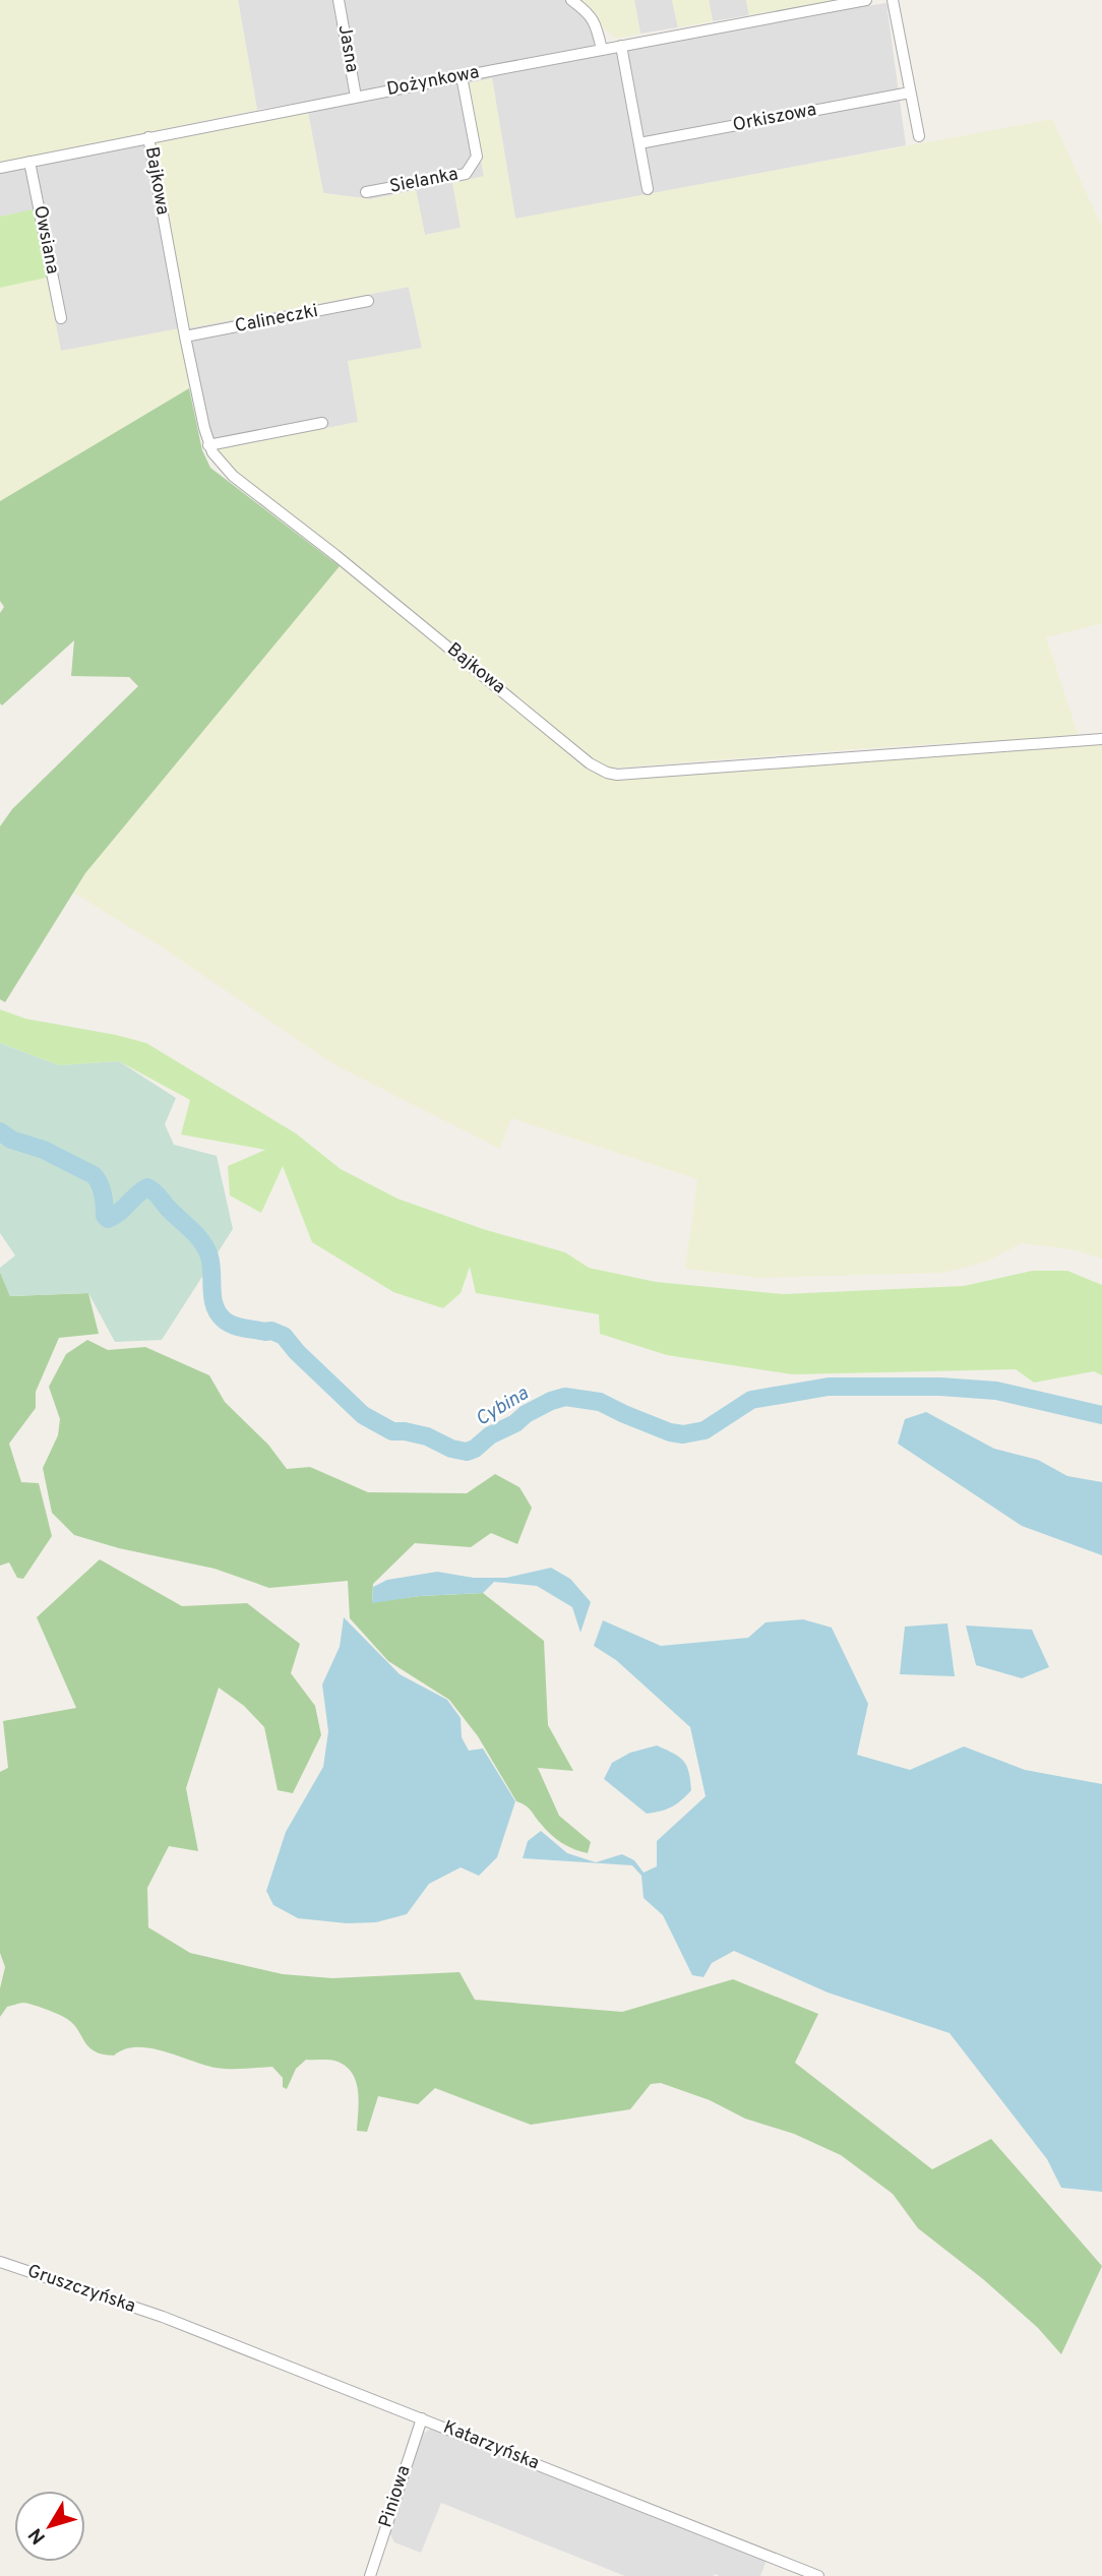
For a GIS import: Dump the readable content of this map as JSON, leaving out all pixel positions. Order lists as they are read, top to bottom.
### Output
{
  "streets": {
    "street": [
      "Jasna",
      "Dożynkowa",
      "Orkiszowa",
      "Bajkowa",
      "Sielanka",
      "Owsiana",
      "Calineczki",
      "Gruszczyńska",
      "Katarzyńska",
      "Piniowa"
    ]
  },
  "crossings": [
    ["Jasna", "Dożynkowa"],
    ["Dożynkowa", "Bajkowa"],
    ["Dożynkowa", "Sielanka"],
    ["Dożynkowa", "Owsiana"],
    ["Bajkowa", "Calineczki"],
    ["Gruszczyńska", "Katarzyńska"],
    ["Katarzyńska", "Piniowa"]
  ],
  "water": ["Cybina"],
  "north": "bottom left"
}
